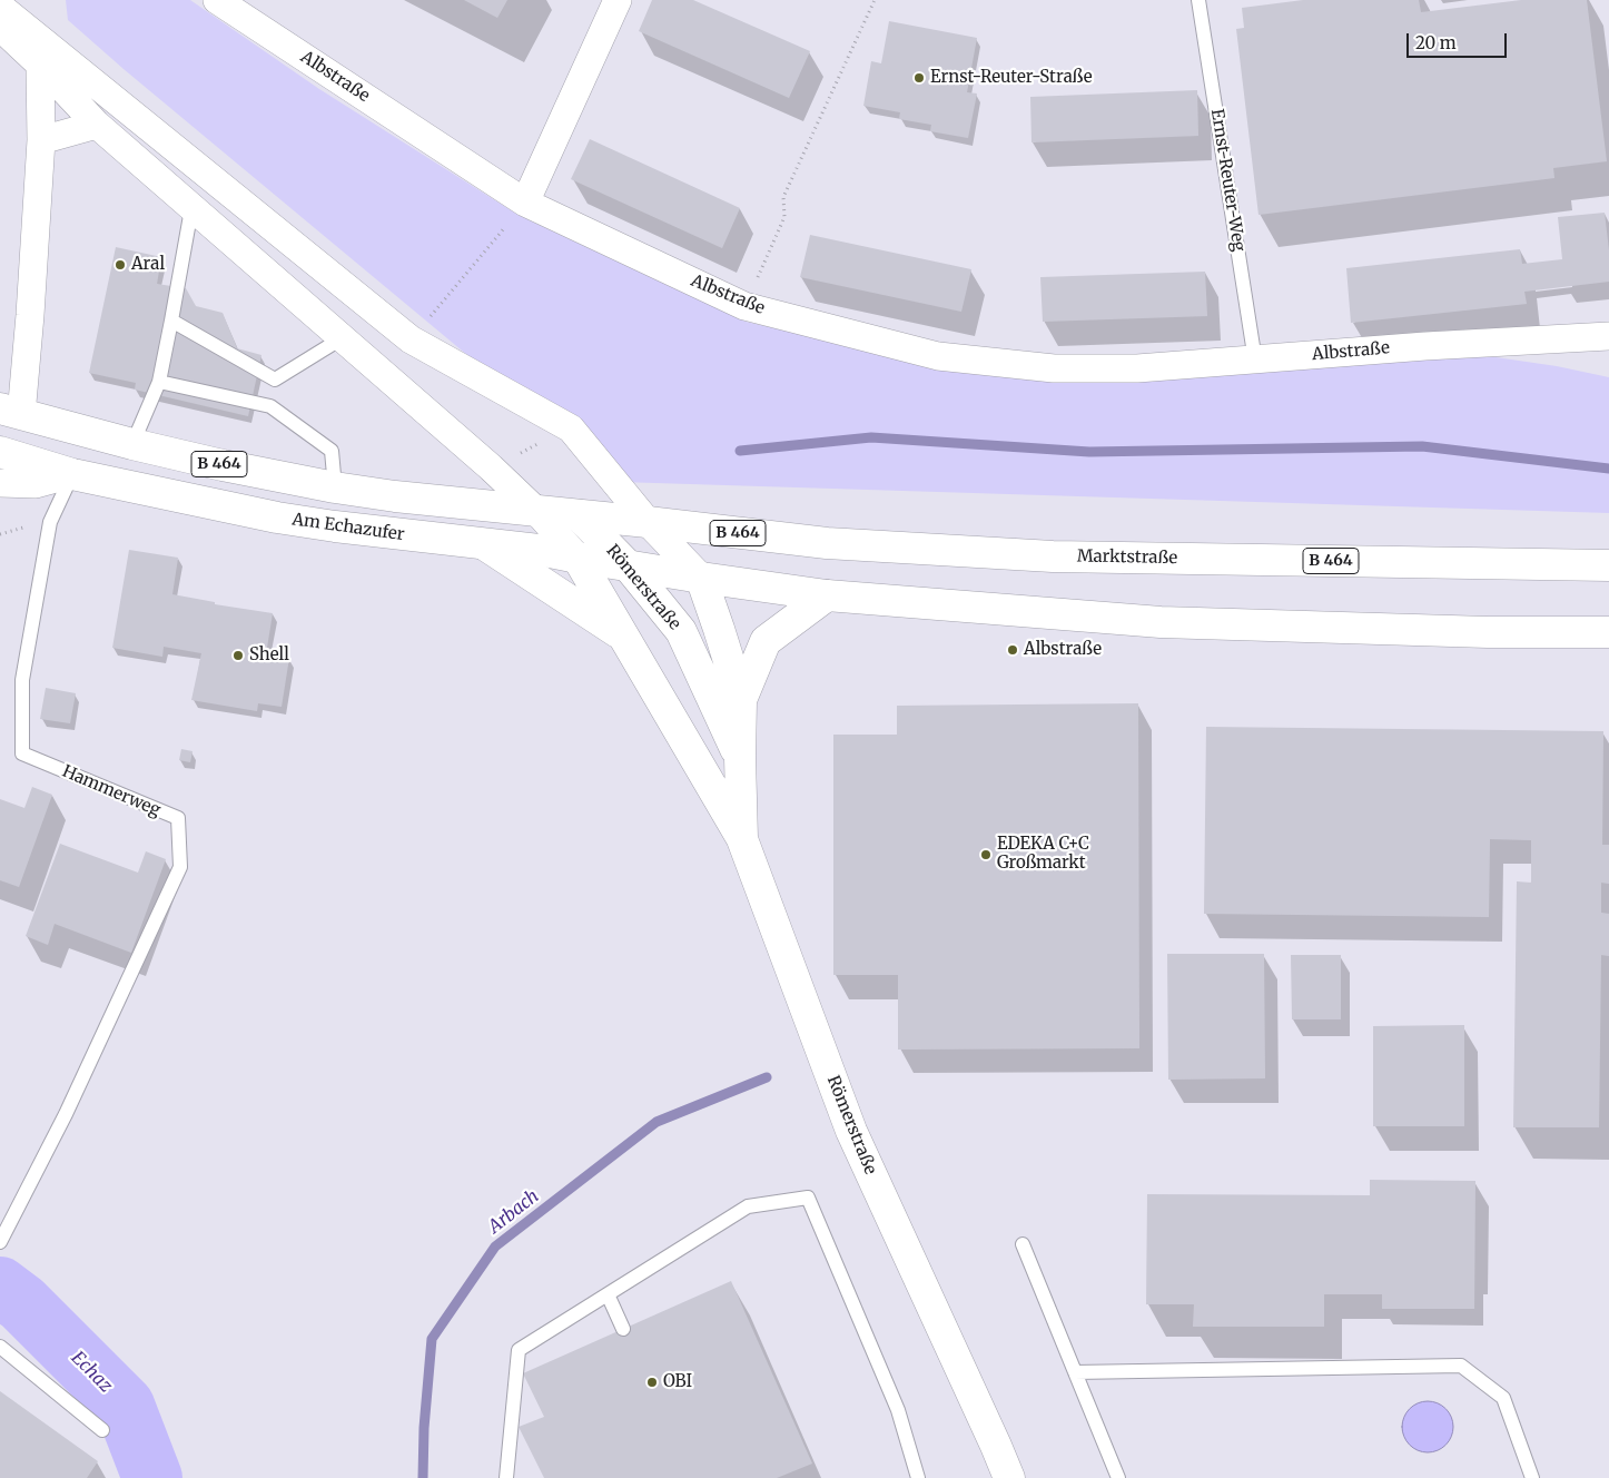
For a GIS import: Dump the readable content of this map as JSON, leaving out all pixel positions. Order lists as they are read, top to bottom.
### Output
{
  "streets": {
    "main road": [
      "B 464",
      "Am Echazufer",
      "Marktstraße",
      "Römerstraße"
    ],
    "street": ["Albstraße"],
    "lane": ["Ernst-Reuter-Weg", "Hammerweg"]
  },
  "crossings": [
    ["Albstraße", "Ernst-Reuter-Weg"],
    ["B 464", "Am Echazufer"],
    ["B 464", "Marktstraße"],
    ["B 464", "Römerstraße"],
    ["Am Echazufer", "Römerstraße"],
    ["Am Echazufer", "Hammerweg"]
  ],
  "water": ["Arbach", "Echaz"],
  "places": [
    "Ernst-Reuter-Straße",
    "Aral",
    "Albstraße",
    "Shell",
    "EDEKA C+C Großmarkt",
    "OBI"
  ],
  "scale_bar": "20 m"
}
